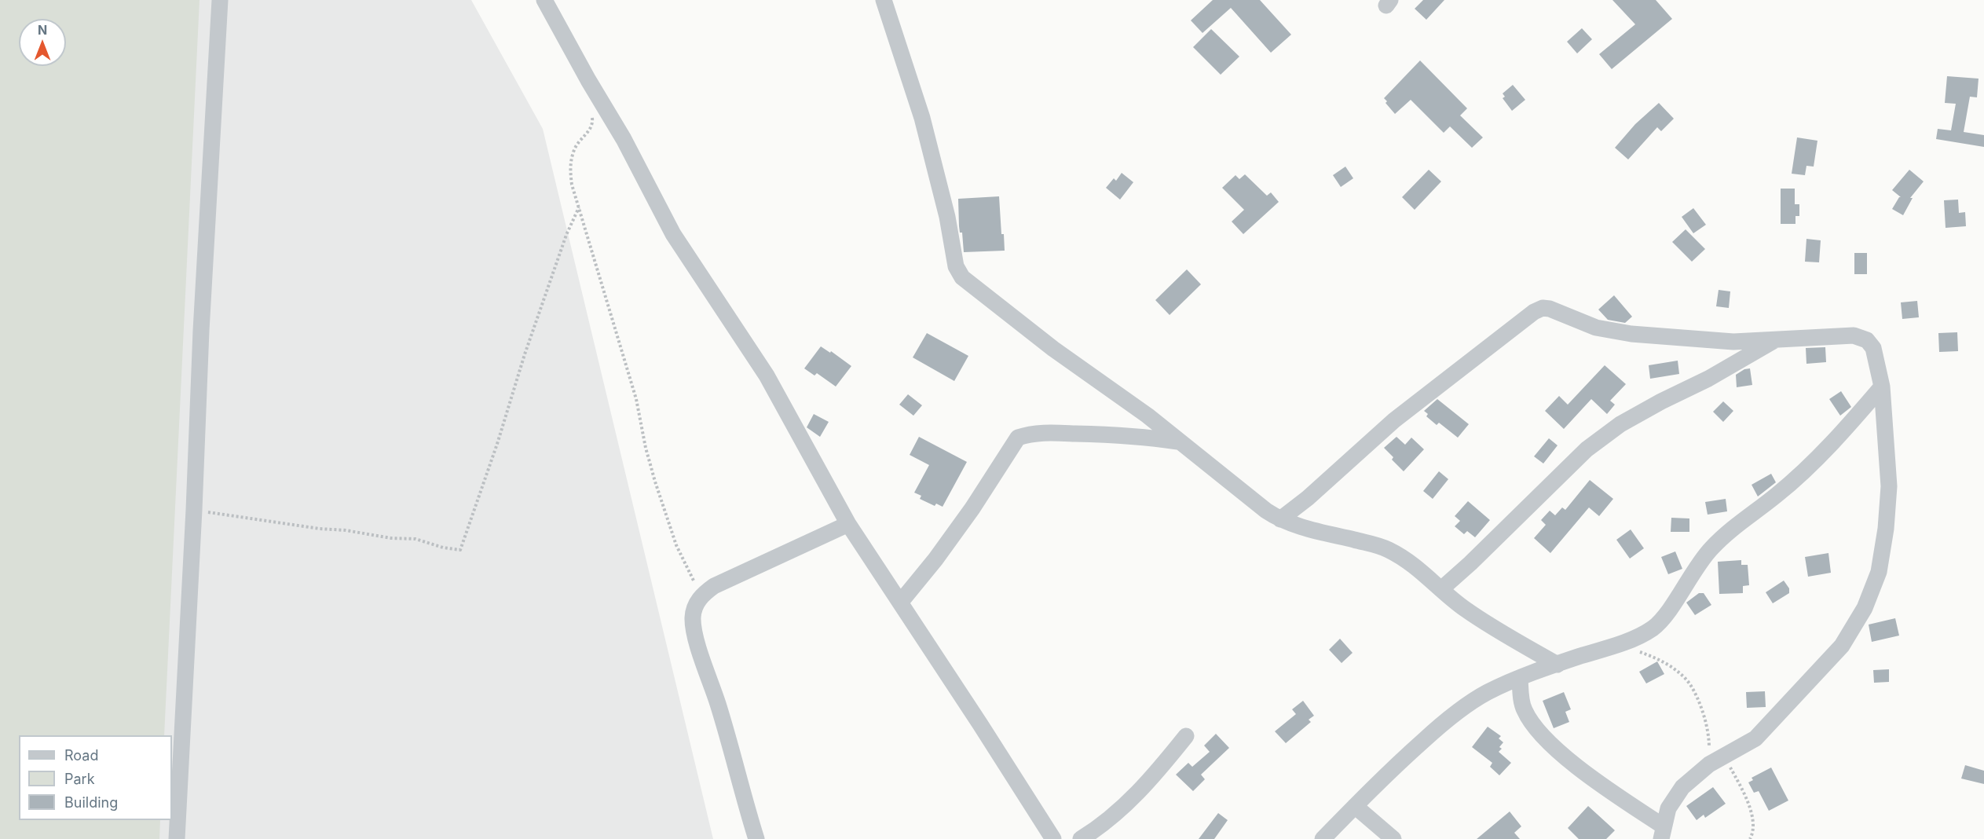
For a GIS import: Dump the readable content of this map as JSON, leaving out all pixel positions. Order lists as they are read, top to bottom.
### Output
{
  "legend": ["Road", "Park", "Building"],
  "north": "top"
}
